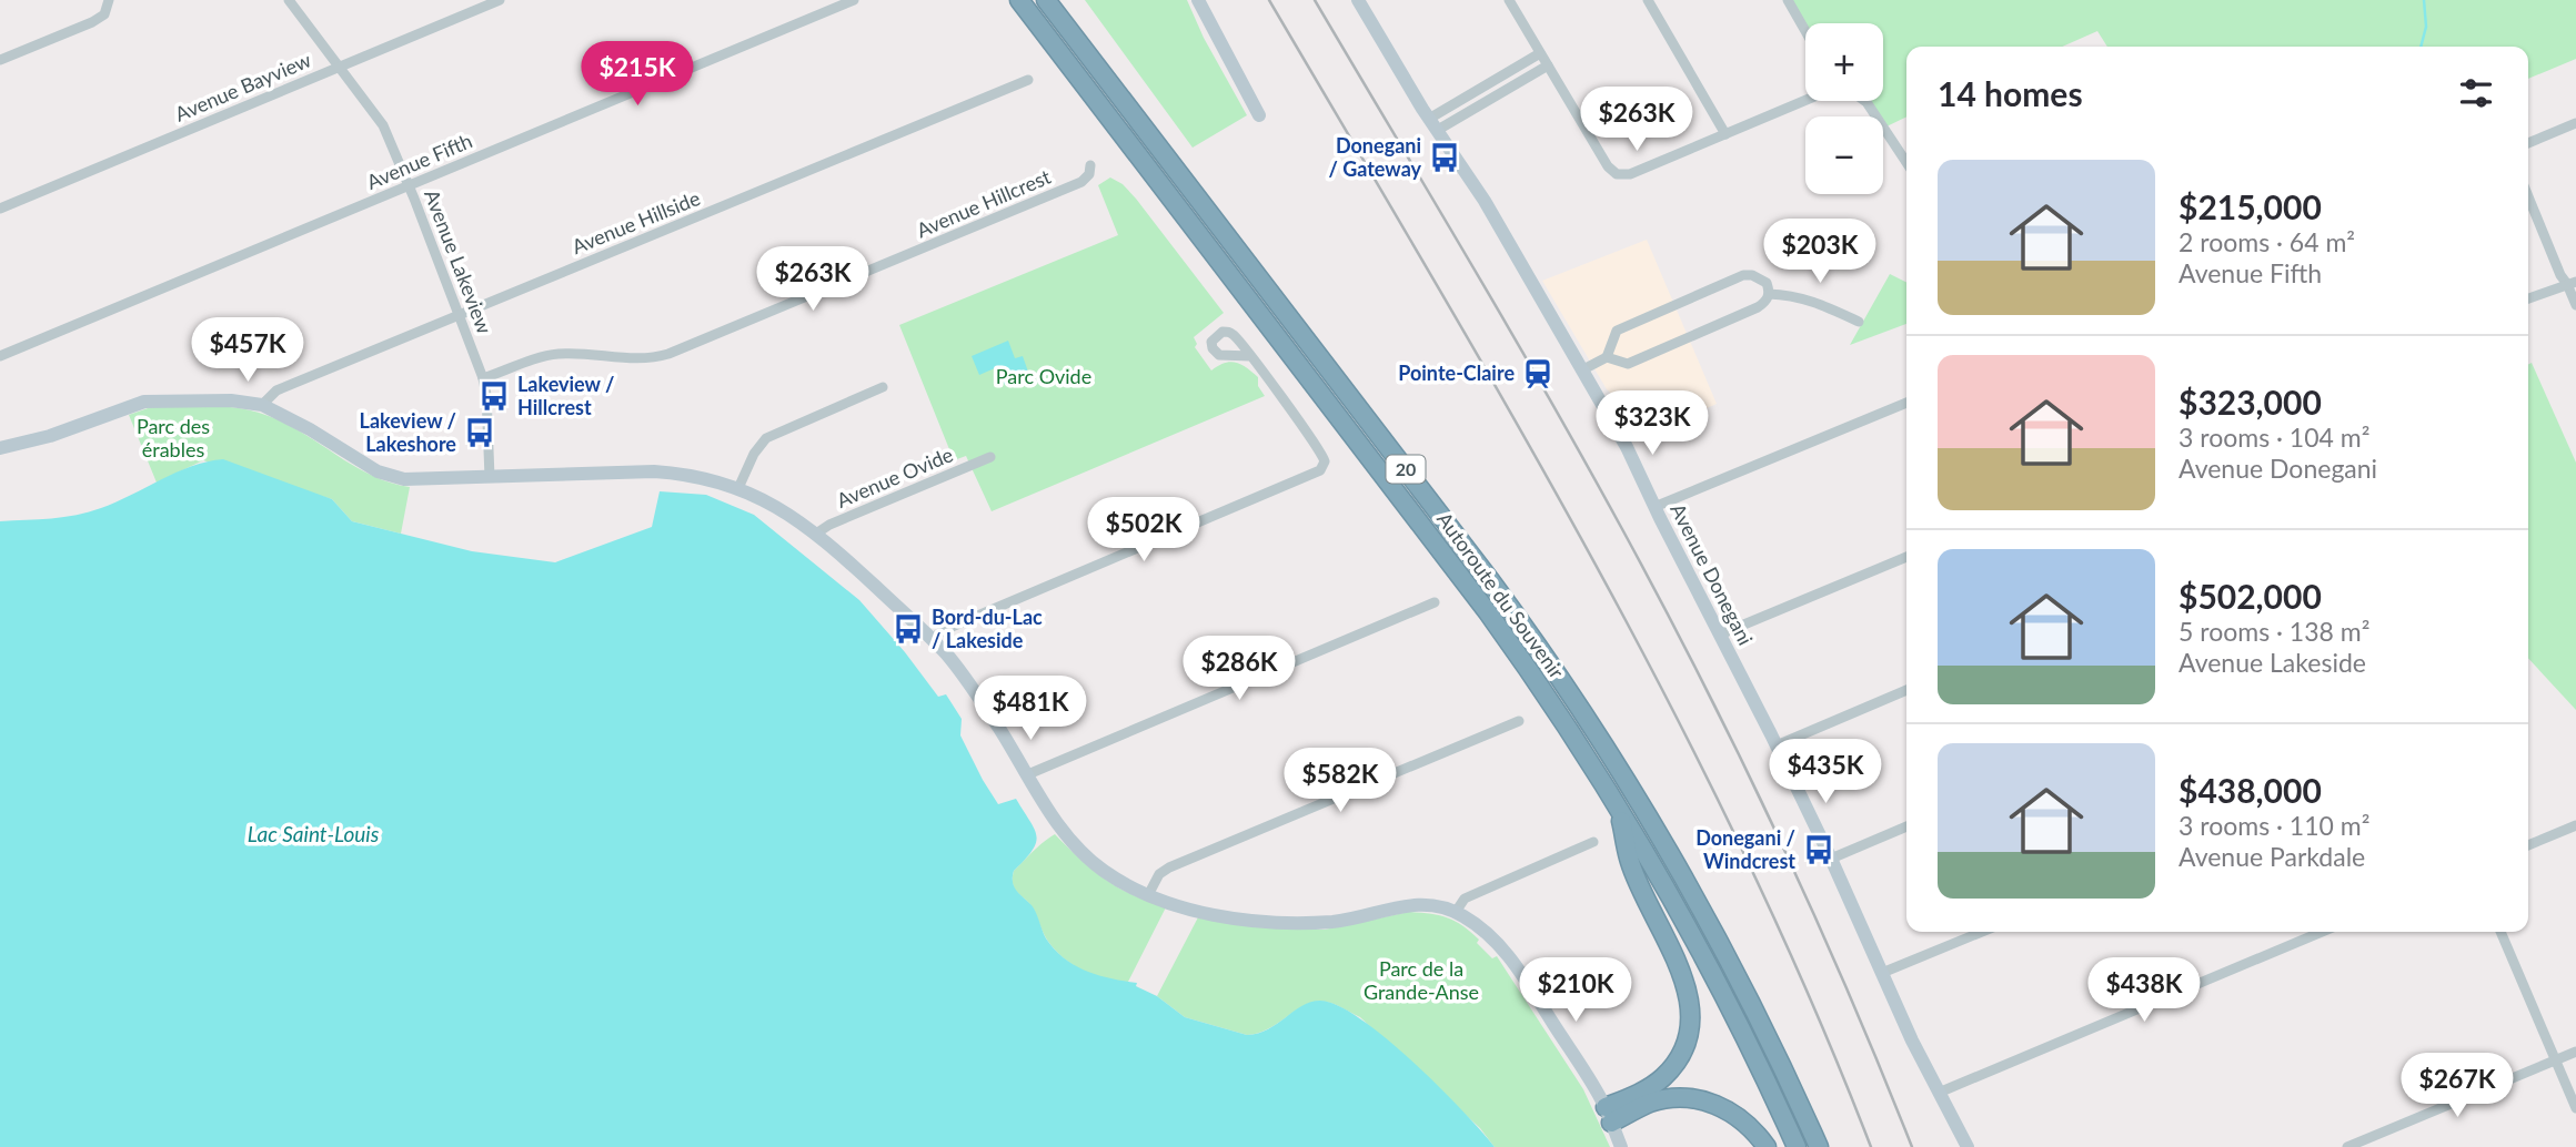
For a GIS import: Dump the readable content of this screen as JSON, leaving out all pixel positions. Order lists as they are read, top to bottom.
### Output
{
  "streets": {
    "highway": ["20", "Autoroute du Souvenir"],
    "street": [
      "Avenue Bayview",
      "Avenue Fifth",
      "Avenue Hillcrest",
      "Avenue Hillside",
      "Avenue Lakeview",
      "Avenue Ovide",
      "Avenue Donegani"
    ]
  },
  "crossings": [
    ["Avenue Bayview", "Avenue Lakeview"],
    ["Avenue Fifth", "Avenue Lakeview"],
    ["Avenue Hillcrest", "Avenue Lakeview"],
    ["Avenue Hillside", "Avenue Lakeview"]
  ],
  "water": ["Lac Saint-Louis"],
  "parks": ["Parc Ovide", "Parc des érables", "Parc de la Grande-Anse"],
  "places": {
    "bus stop": [
      "Donegani / Gateway",
      "Lakeview / Hillcrest",
      "Lakeview / Lakeshore",
      "Bord-du-Lac / Lakeside",
      "Donegani / Windcrest"
    ],
    "station": ["Pointe-Claire"]
  },
  "page": {
    "map_buttons": ["+", "−"],
    "price": [
      "$215K",
      "$263K",
      "$203K",
      "$263K",
      "$457K",
      "$323K",
      "$502K",
      "$286K",
      "$481K",
      "$435K",
      "$582K",
      "$210K",
      "$438K",
      "$267K"
    ],
    "heading": "14 homes",
    "list": [
      {
        "name": "$215,000",
        "note": "2 rooms · 64 m² · Avenue Fifth"
      },
      {
        "name": "$323,000",
        "note": "3 rooms · 104 m² · Avenue Donegani"
      },
      {
        "name": "$502,000",
        "note": "5 rooms · 138 m² · Avenue Lakeside"
      },
      {
        "name": "$438,000",
        "note": "3 rooms · 110 m² · Avenue Parkdale"
      }
    ]
  }
}
